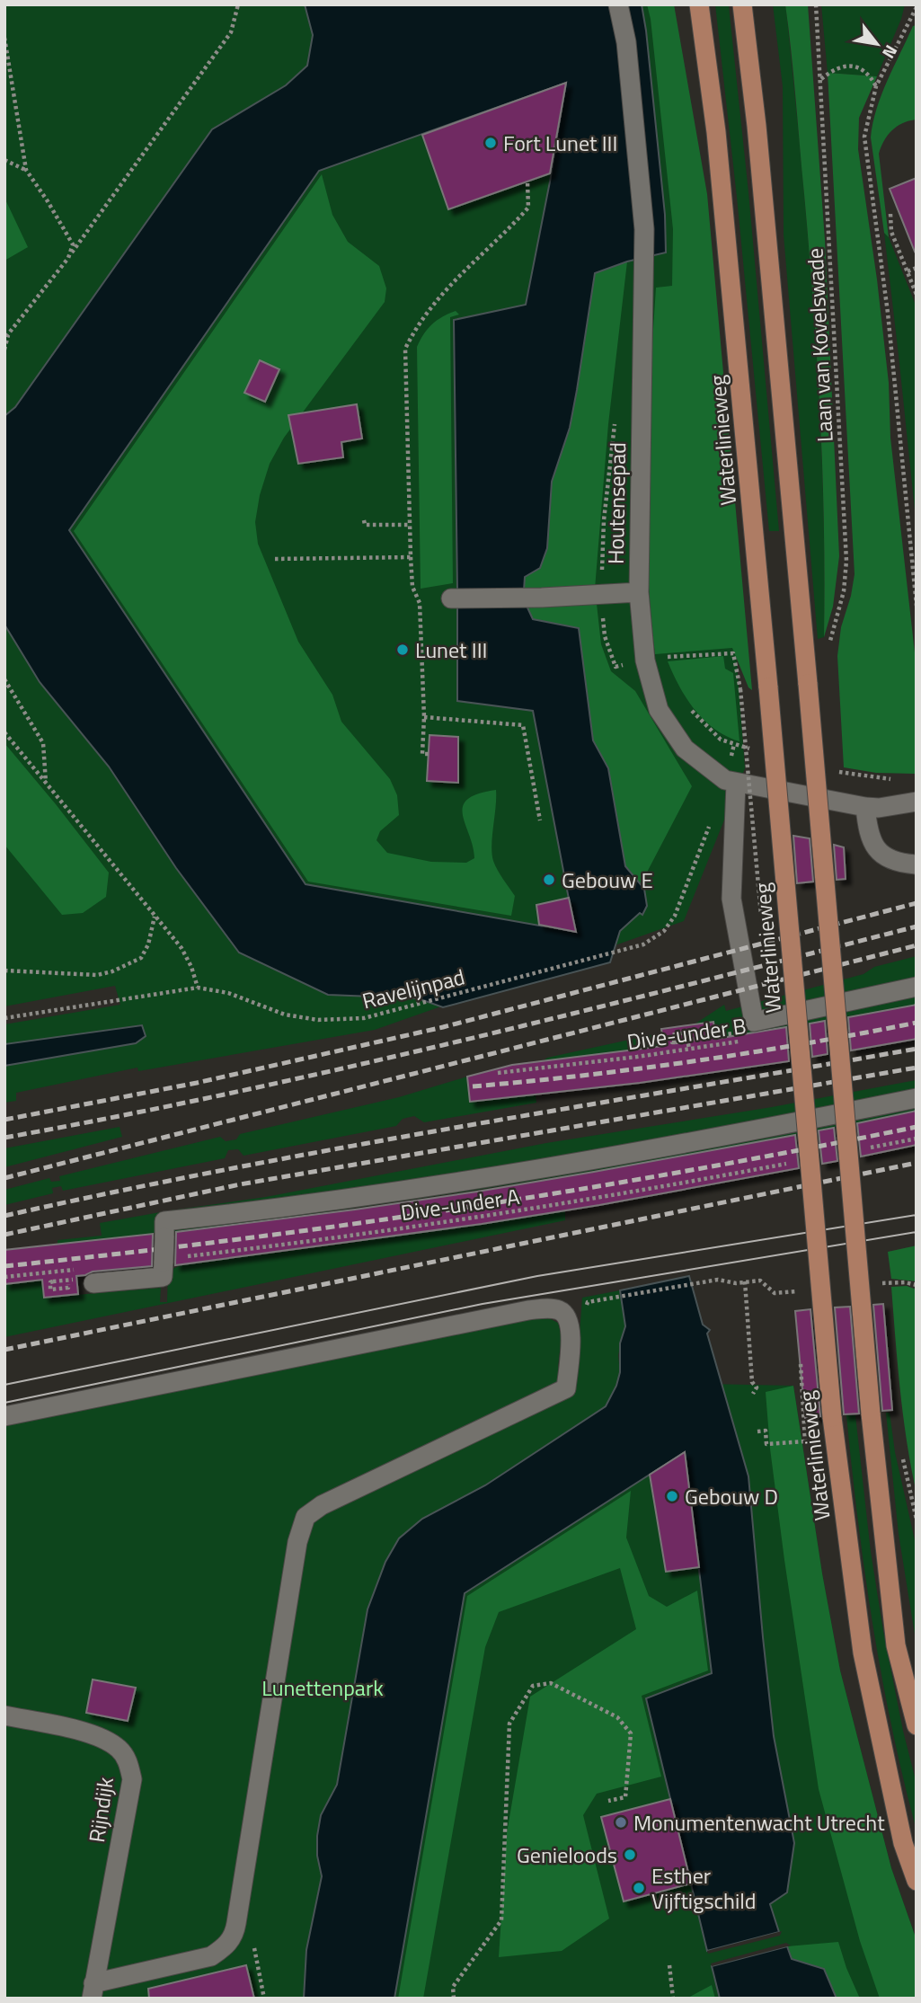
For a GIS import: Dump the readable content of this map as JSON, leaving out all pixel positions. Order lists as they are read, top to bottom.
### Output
{
  "streets": {
    "main road": ["Waterlinieweg"],
    "street": ["Houtensepad", "Rijndijk"],
    "path": [
      "Laan van Kovelswade",
      "Ravelijnpad",
      "Dive-under B",
      "Dive-under A"
    ]
  },
  "parks": ["Lunettenpark"],
  "places": [
    "Fort Lunet III",
    "Lunet III",
    "Gebouw E",
    "Gebouw D",
    "Monumentenwacht Utrecht",
    "Genieloods",
    "Esther Vijftigschild"
  ],
  "north": "bottom right"
}
